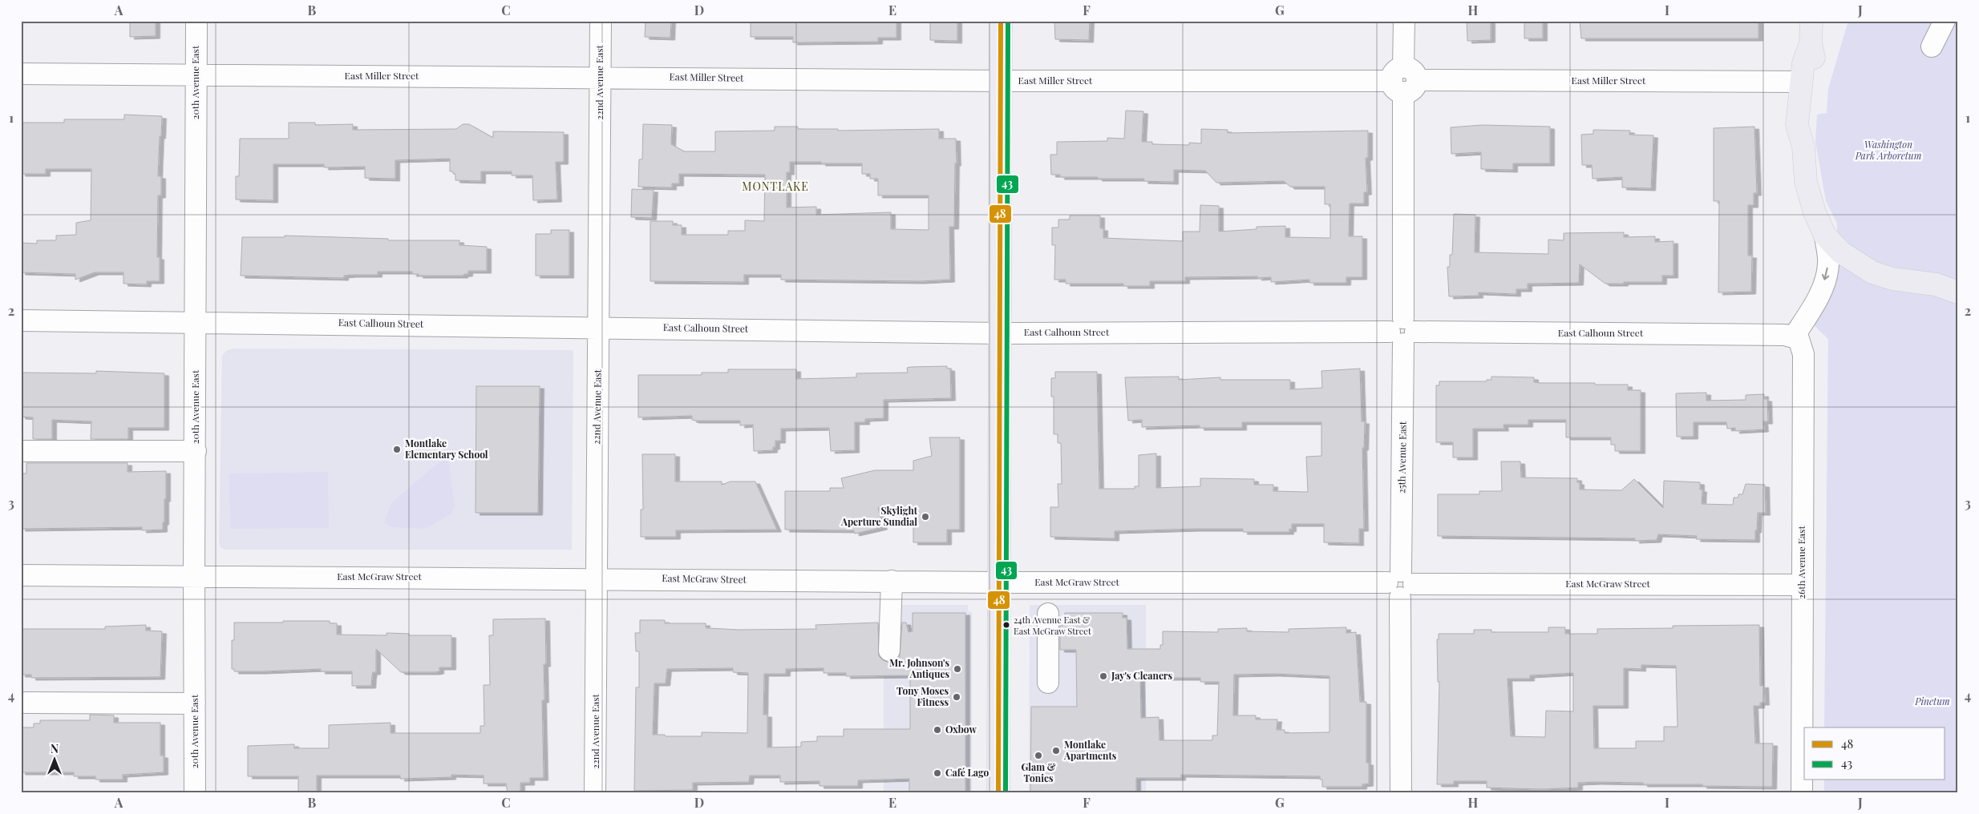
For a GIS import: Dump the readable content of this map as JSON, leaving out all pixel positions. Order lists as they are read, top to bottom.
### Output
{
  "streets": {
    "street": [
      "East Miller Street",
      "20th Avenue East",
      "22nd Avenue East",
      "East Calhoun Street",
      "25th Avenue East",
      "26th Avenue East",
      "East McGraw Street"
    ]
  },
  "crossings": [
    ["East Miller Street", "20th Avenue East"],
    ["East Miller Street", "22nd Avenue East"],
    ["East Miller Street", "25th Avenue East"],
    ["20th Avenue East", "East Calhoun Street"],
    ["20th Avenue East", "East McGraw Street"],
    ["22nd Avenue East", "East Calhoun Street"],
    ["22nd Avenue East", "East McGraw Street"],
    ["East Calhoun Street", "25th Avenue East"],
    ["East Calhoun Street", "26th Avenue East"],
    ["25th Avenue East", "East McGraw Street"],
    ["26th Avenue East", "East McGraw Street"]
  ],
  "districts": ["MONTLAKE"],
  "parks": ["Washington Park Arboretum", "Pinetum"],
  "places": [
    "Montlake Elementary School",
    "Skylight Aperture Sundial",
    "24th Avenue East & East McGraw Street",
    "Mr. Johnson's Antiques",
    "Jay's Cleaners",
    "Tony Moses Fitness",
    "Oxbow",
    "Montlake Apartments",
    "Glam & Tonics",
    "Café Lago"
  ],
  "lines": ["transit line 48", "transit line 43"],
  "legend": ["48", "43"],
  "north": "top",
  "grid": {
    "columns": [
      "A",
      "B",
      "C",
      "D",
      "E",
      "F",
      "G",
      "H",
      "I",
      "J"
    ],
    "rows": [
      "1",
      "2",
      "3",
      "4"
    ]
  }
}
